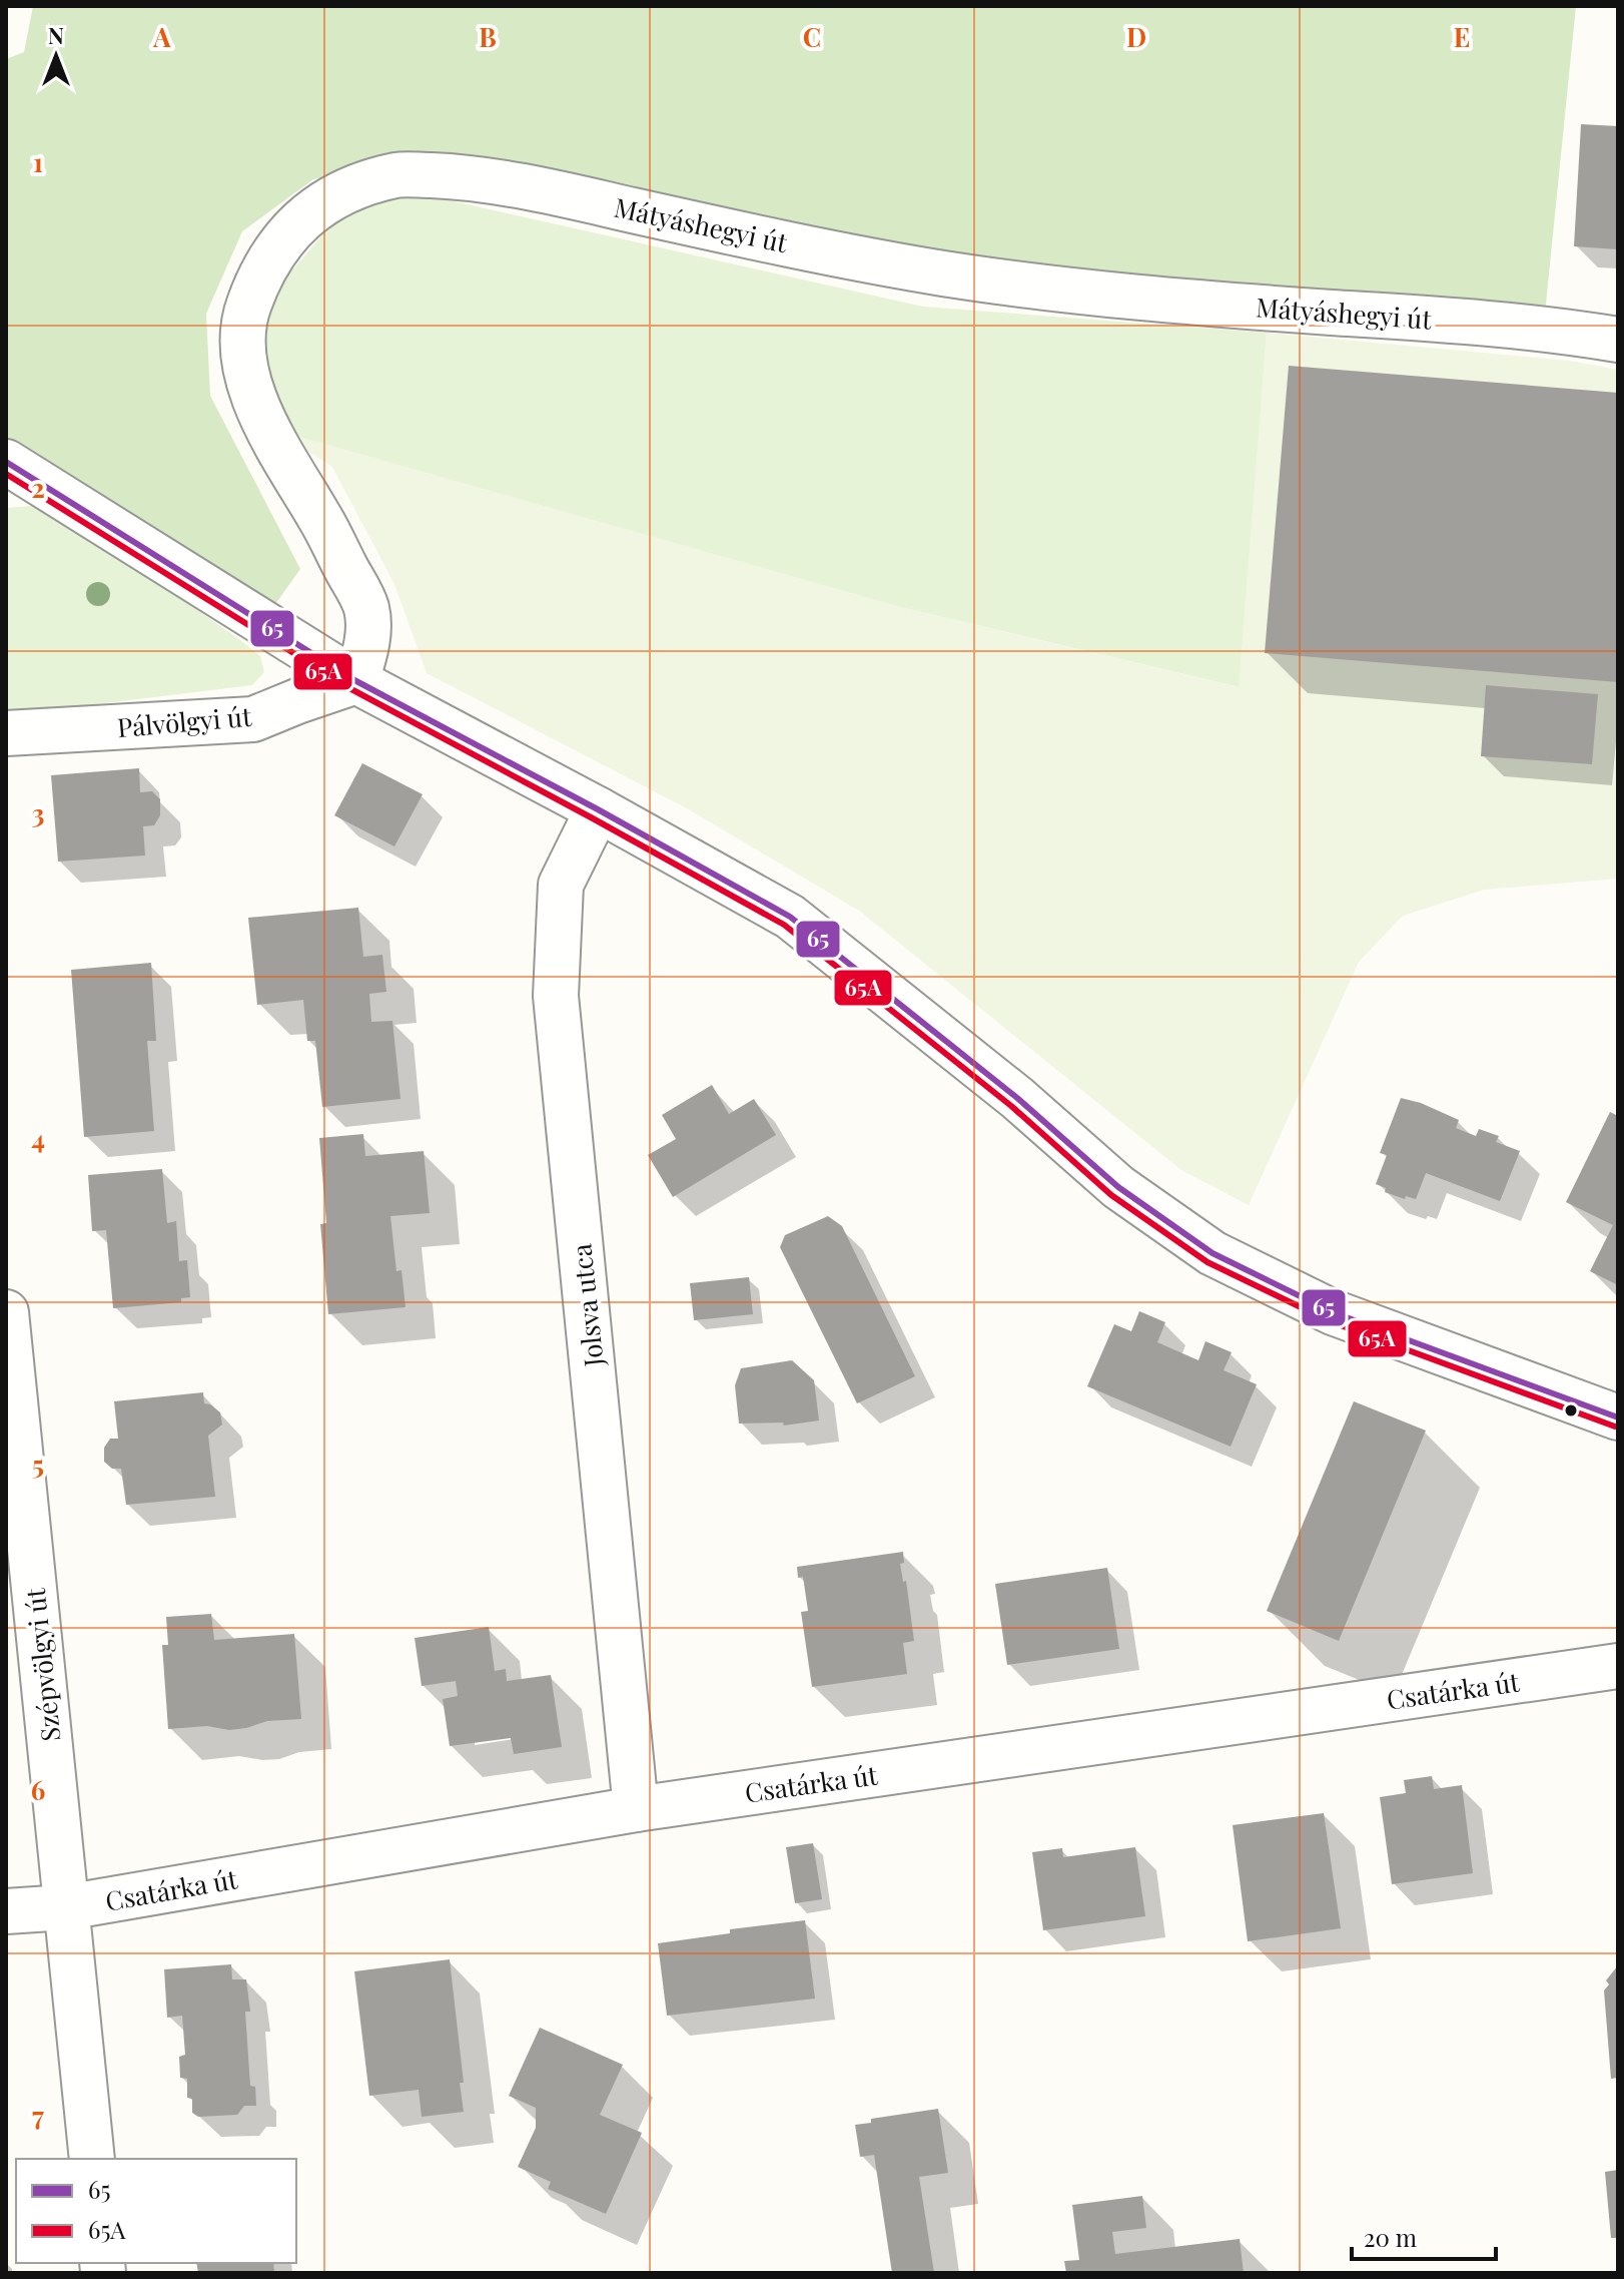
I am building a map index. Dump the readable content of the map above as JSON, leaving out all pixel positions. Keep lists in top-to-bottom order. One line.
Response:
{"streets":{"street":["Mátyáshegyi út","Pálvölgyi út","Jolsva utca","Szépvölgyi út","Csatárka út"]},"crossings":[["Mátyáshegyi út","Pálvölgyi út"],["Jolsva utca","Csatárka út"],["Szépvölgyi út","Csatárka út"]],"lines":["transit line 65","transit line 65A"],"legend":["65","65A"],"scale_bar":"20 m","north":"top","grid":{"columns":["A","B","C","D","E"],"rows":["1","2","3","4","5","6","7"]}}
